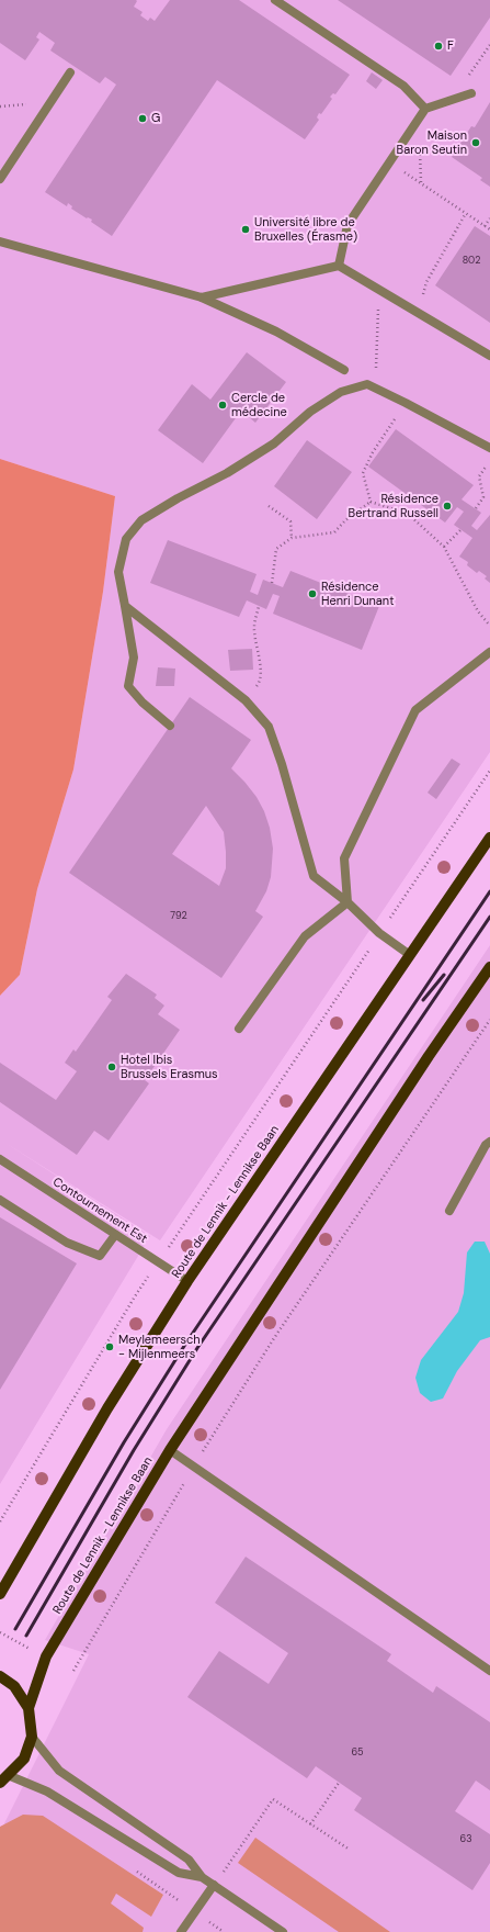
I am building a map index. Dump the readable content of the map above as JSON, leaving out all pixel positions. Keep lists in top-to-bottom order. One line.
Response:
{"streets":{"main road":["Route de Lennik - Lennikse Baan"],"street":["Contournement Est"]},"crossings":[["Route de Lennik - Lennikse Baan","Contournement Est"]],"places":["F","G","Maison Baron Seutin","Université libre de Bruxelles (Érasme)","Cercle de médecine","Résidence Bertrand Russell","Résidence Henri Dunant","Hotel Ibis Brussels Erasmus","Meylemeersch - Mijlenmeers"],"house_numbers":["802","792","65","63"]}
